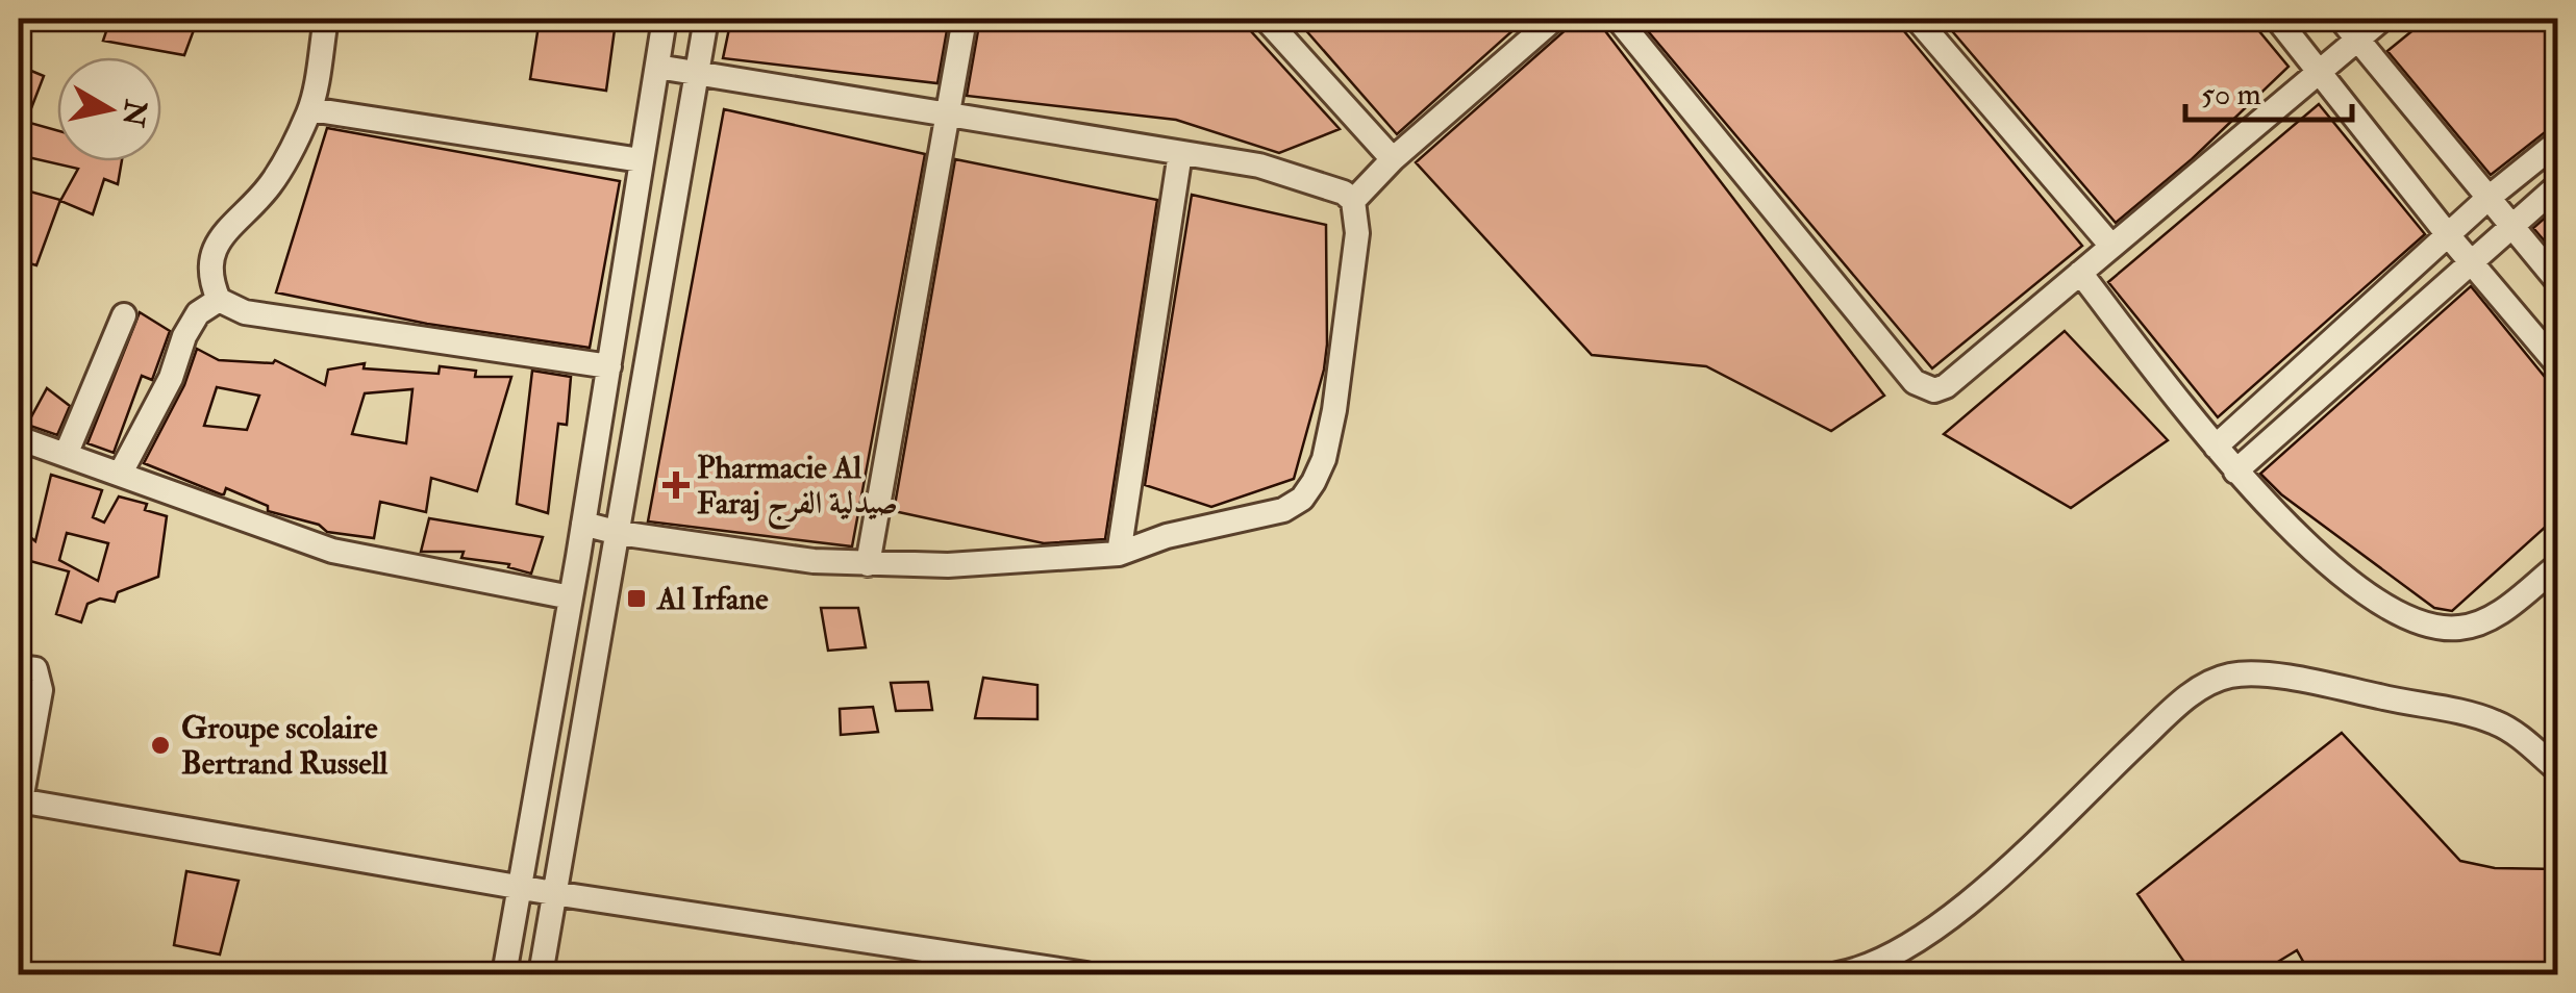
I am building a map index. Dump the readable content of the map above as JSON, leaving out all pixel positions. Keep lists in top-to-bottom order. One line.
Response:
{"places":{"health":["Pharmacie Al Faraj صيدلية الفرج"],"transit":["Al Irfane"],"other":["Groupe scolaire Bertrand Russell"]},"scale_bar":"50 m","north":"right"}
